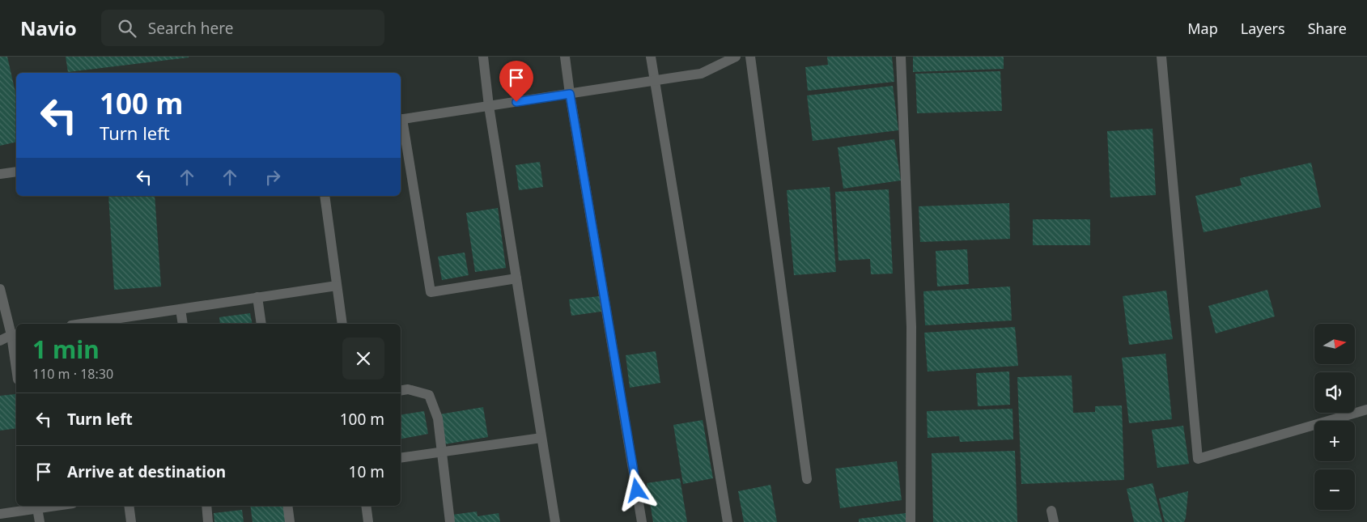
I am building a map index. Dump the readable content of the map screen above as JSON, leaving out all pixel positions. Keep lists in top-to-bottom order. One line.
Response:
{"north":"right","page":{"header":"Navio","search":"Search here","nav":["Map","Layers","Share"],"turn":["100 m","Turn left"],"map_buttons":["+","−"],"heading":["1 min","110 m · 18:30"],"list":[{"name":"Turn left","value":"100 m"},{"name":"Arrive at destination","value":"10 m"}]}}
